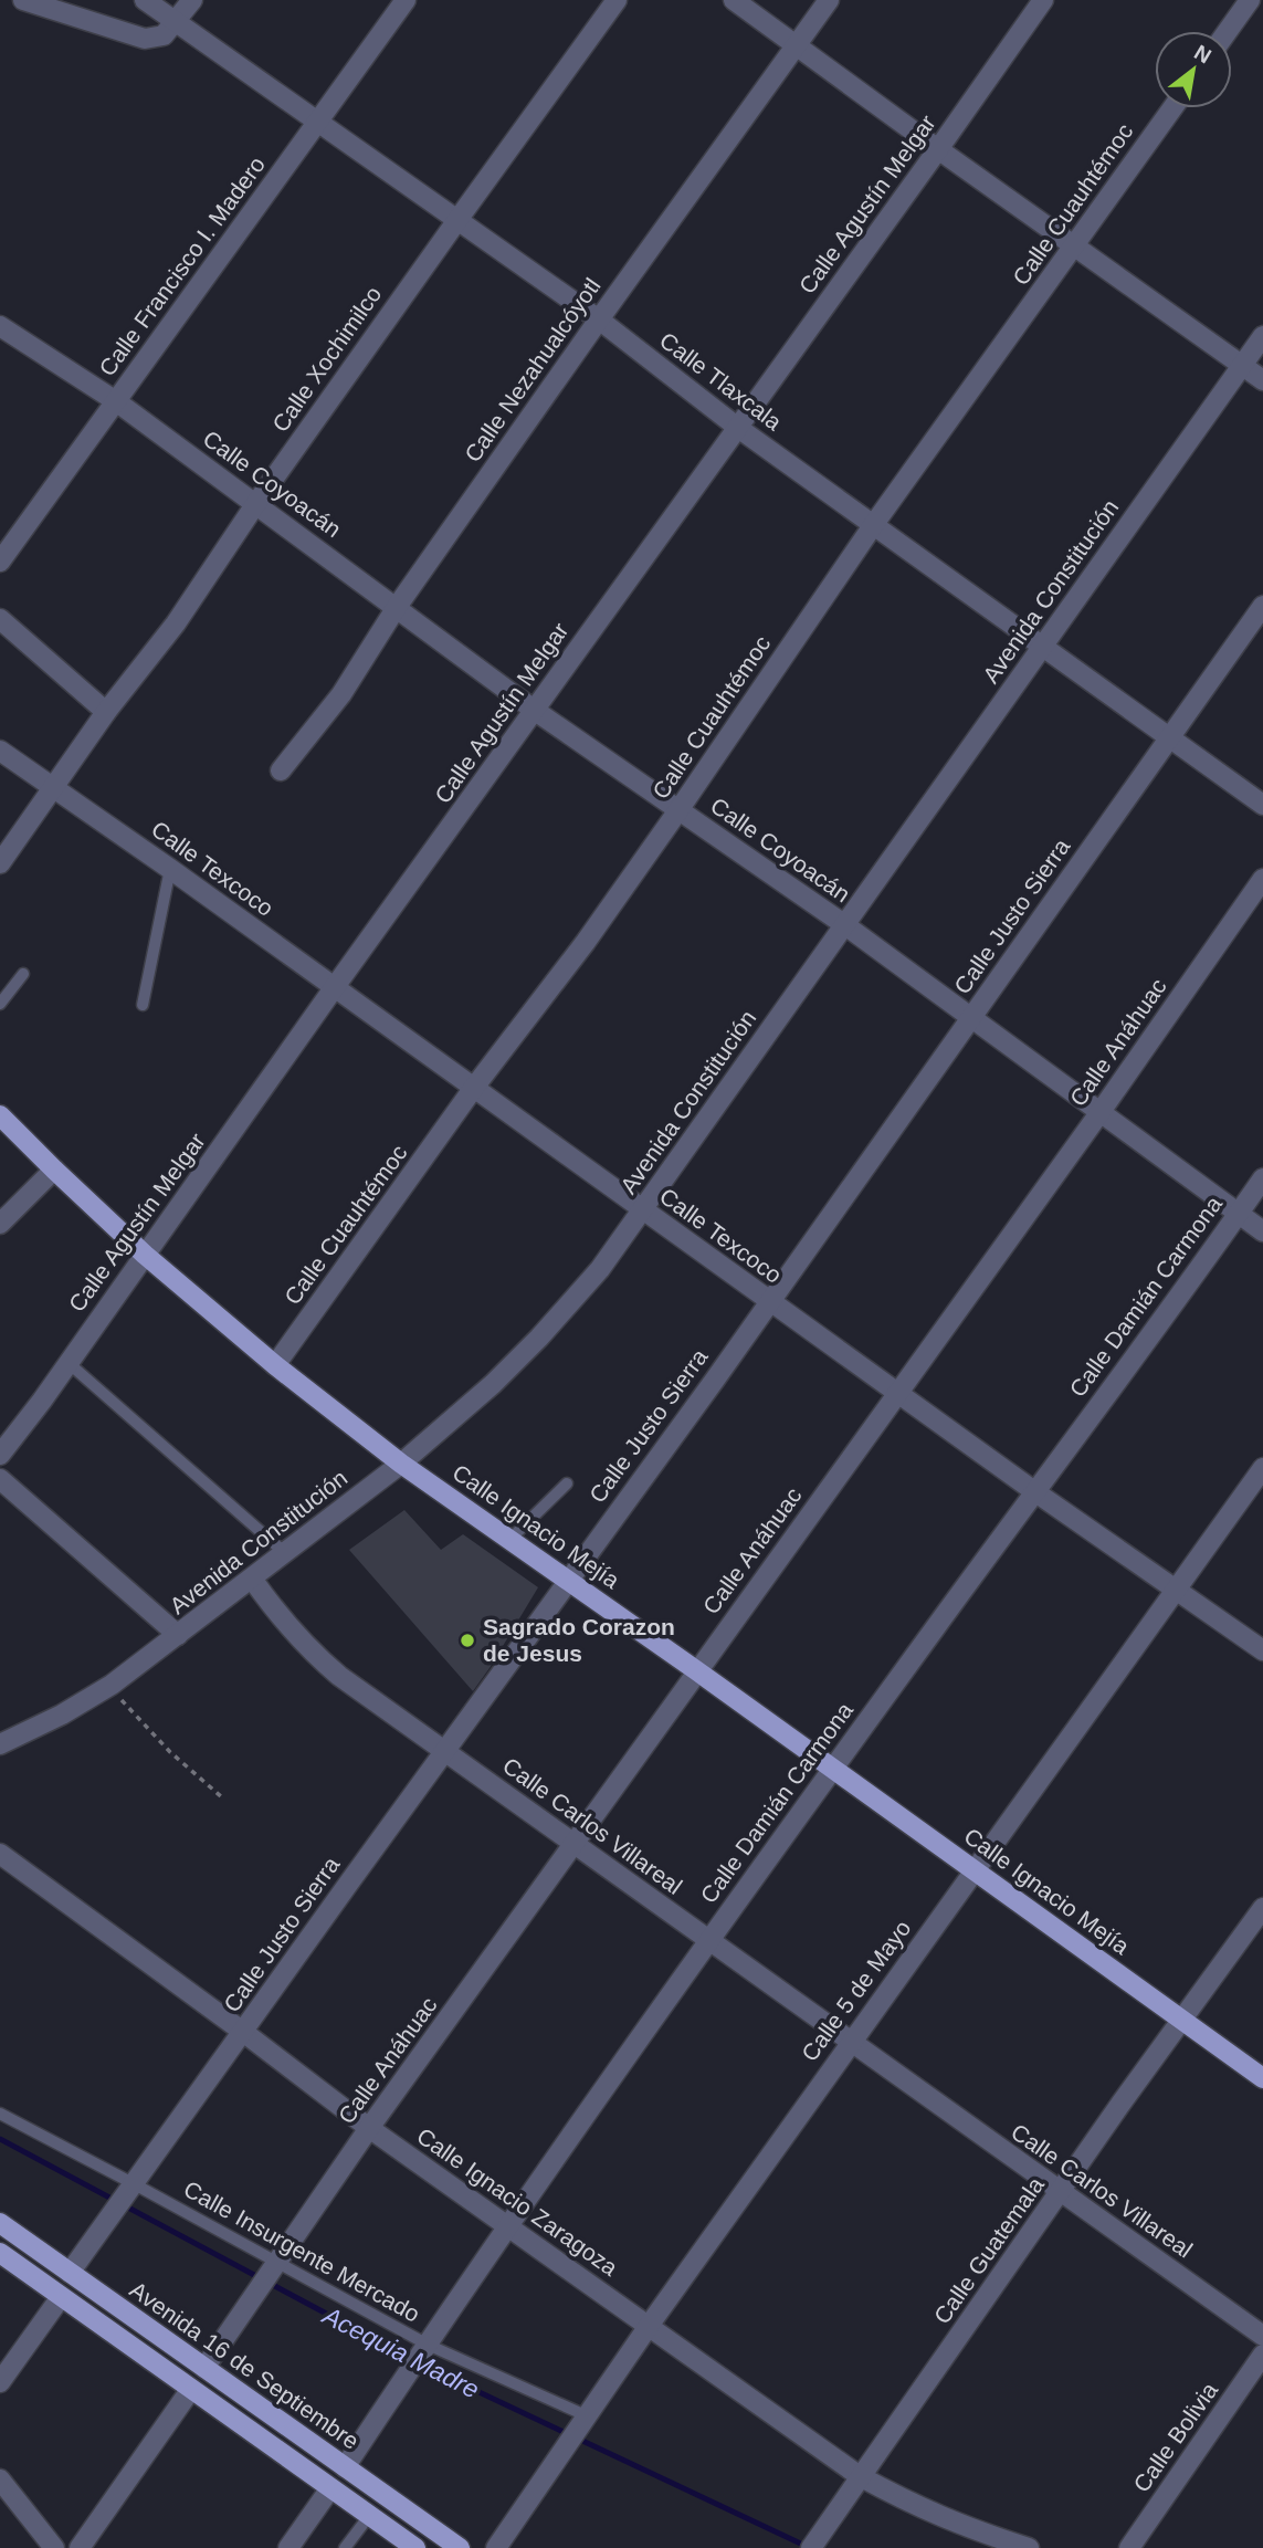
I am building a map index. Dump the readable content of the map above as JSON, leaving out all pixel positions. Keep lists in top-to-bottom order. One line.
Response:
{"streets":{"main road":["Calle Ignacio Mejía","Avenida 16 de Septiembre"],"street":["Calle Agustín Melgar","Calle Cuauhtémoc","Calle Francisco I. Madero","Calle Xochimilco","Calle Nezahualcóyotl","Calle Tlaxcala","Calle Coyoacán","Avenida Constitución","Calle Texcoco","Calle Justo Sierra","Calle Anáhuac","Calle Damián Carmona","Calle Carlos Villareal","Calle 5 de Mayo","Calle Ignacio Zaragoza","Calle Guatemala","Calle Bolivia"],"lane":["Calle Insurgente Mercado"]},"crossings":[["Calle Agustín Melgar","Calle Tlaxcala"],["Calle Agustín Melgar","Calle Coyoacán"],["Calle Agustín Melgar","Calle Texcoco"],["Calle Agustín Melgar","Calle Ignacio Mejía"],["Calle Cuauhtémoc","Calle Tlaxcala"],["Calle Cuauhtémoc","Calle Coyoacán"],["Calle Cuauhtémoc","Calle Texcoco"],["Calle Cuauhtémoc","Calle Ignacio Mejía"],["Calle Francisco I. Madero","Calle Tlaxcala"],["Calle Francisco I. Madero","Calle Coyoacán"],["Calle Xochimilco","Calle Tlaxcala"],["Calle Xochimilco","Calle Coyoacán"],["Calle Xochimilco","Calle Texcoco"],["Calle Nezahualcóyotl","Calle Tlaxcala"],["Calle Nezahualcóyotl","Calle Coyoacán"],["Calle Tlaxcala","Avenida Constitución"],["Calle Tlaxcala","Calle Justo Sierra"],["Calle Coyoacán","Avenida Constitución"],["Calle Coyoacán","Calle Justo Sierra"],["Calle Coyoacán","Calle Anáhuac"],["Calle Coyoacán","Calle Damián Carmona"],["Avenida Constitución","Calle Texcoco"],["Avenida Constitución","Calle Ignacio Mejía"],["Avenida Constitución","Calle Carlos Villareal"],["Calle Texcoco","Calle Justo Sierra"],["Calle Texcoco","Calle Anáhuac"],["Calle Texcoco","Calle Damián Carmona"],["Calle Texcoco","Calle 5 de Mayo"],["Calle Justo Sierra","Calle Ignacio Mejía"],["Calle Justo Sierra","Calle Carlos Villareal"],["Calle Justo Sierra","Calle Ignacio Zaragoza"],["Calle Justo Sierra","Calle Insurgente Mercado"],["Calle Justo Sierra","Avenida 16 de Septiembre"],["Calle Anáhuac","Calle Ignacio Mejía"],["Calle Anáhuac","Calle Carlos Villareal"],["Calle Anáhuac","Calle Ignacio Zaragoza"],["Calle Anáhuac","Calle Insurgente Mercado"],["Calle Anáhuac","Avenida 16 de Septiembre"],["Calle Damián Carmona","Calle Ignacio Mejía"],["Calle Damián Carmona","Calle Carlos Villareal"],["Calle Damián Carmona","Calle Ignacio Zaragoza"],["Calle Damián Carmona","Calle Insurgente Mercado"],["Calle Damián Carmona","Avenida 16 de Septiembre"],["Calle Ignacio Mejía","Calle 5 de Mayo"],["Calle Ignacio Mejía","Calle Guatemala"],["Calle Carlos Villareal","Calle 5 de Mayo"],["Calle Carlos Villareal","Calle Guatemala"],["Calle 5 de Mayo","Calle Ignacio Zaragoza"],["Calle 5 de Mayo","Calle Insurgente Mercado"],["Calle Ignacio Zaragoza","Calle Guatemala"]],"water":["Acequia Madre"],"places":["Sagrado Corazon de Jesus"],"north":"top right"}
